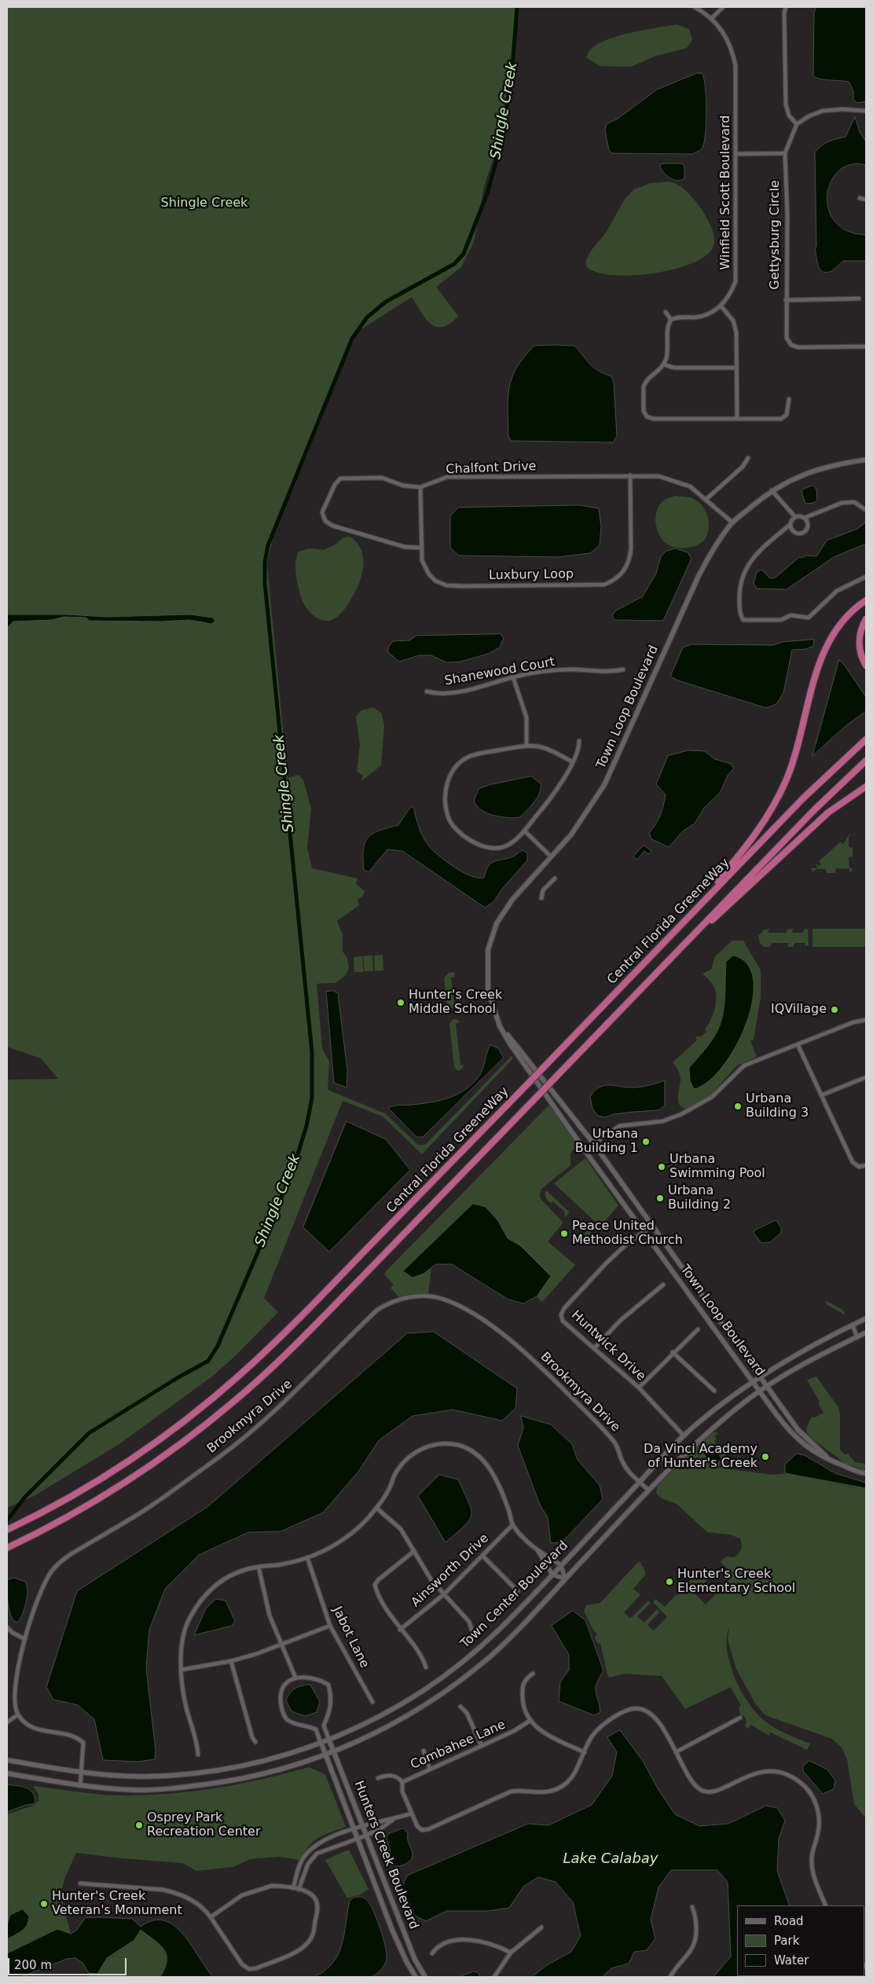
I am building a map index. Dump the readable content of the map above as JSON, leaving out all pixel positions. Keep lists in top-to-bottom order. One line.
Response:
{"streets":{"highway":["Central Florida GreeneWay"],"street":["Winfield Scott Boulevard","Gettysburg Circle","Chalfont Drive","Luxbury Loop","Shanewood Court","Town Loop Boulevard","Huntwick Drive","Brookmyra Drive","Ainsworth Drive","Town Center Boulevard","Jabot Lane","Combahee Lane","Hunters Creek Boulevard"]},"crossings":[["Chalfont Drive","Luxbury Loop"],["Chalfont Drive","Town Loop Boulevard"],["Town Loop Boulevard","Huntwick Drive"],["Town Loop Boulevard","Town Center Boulevard"],["Huntwick Drive","Town Center Boulevard"],["Brookmyra Drive","Town Center Boulevard"],["Town Center Boulevard","Hunters Creek Boulevard"]],"water":["Shingle Creek","Lake Calabay"],"parks":["Shingle Creek"],"places":["Hunter's Creek Middle School","IQVillage","Urbana Building 3","Urbana Building 1","Urbana Swimming Pool","Urbana Building 2","Peace United Methodist Church","Da Vinci Academy of Hunter's Creek","Hunter's Creek Elementary School","Osprey Park Recreation Center","Hunter's Creek Veteran's Monument"],"legend":["Road","Park","Water"],"scale_bar":"200 m"}
